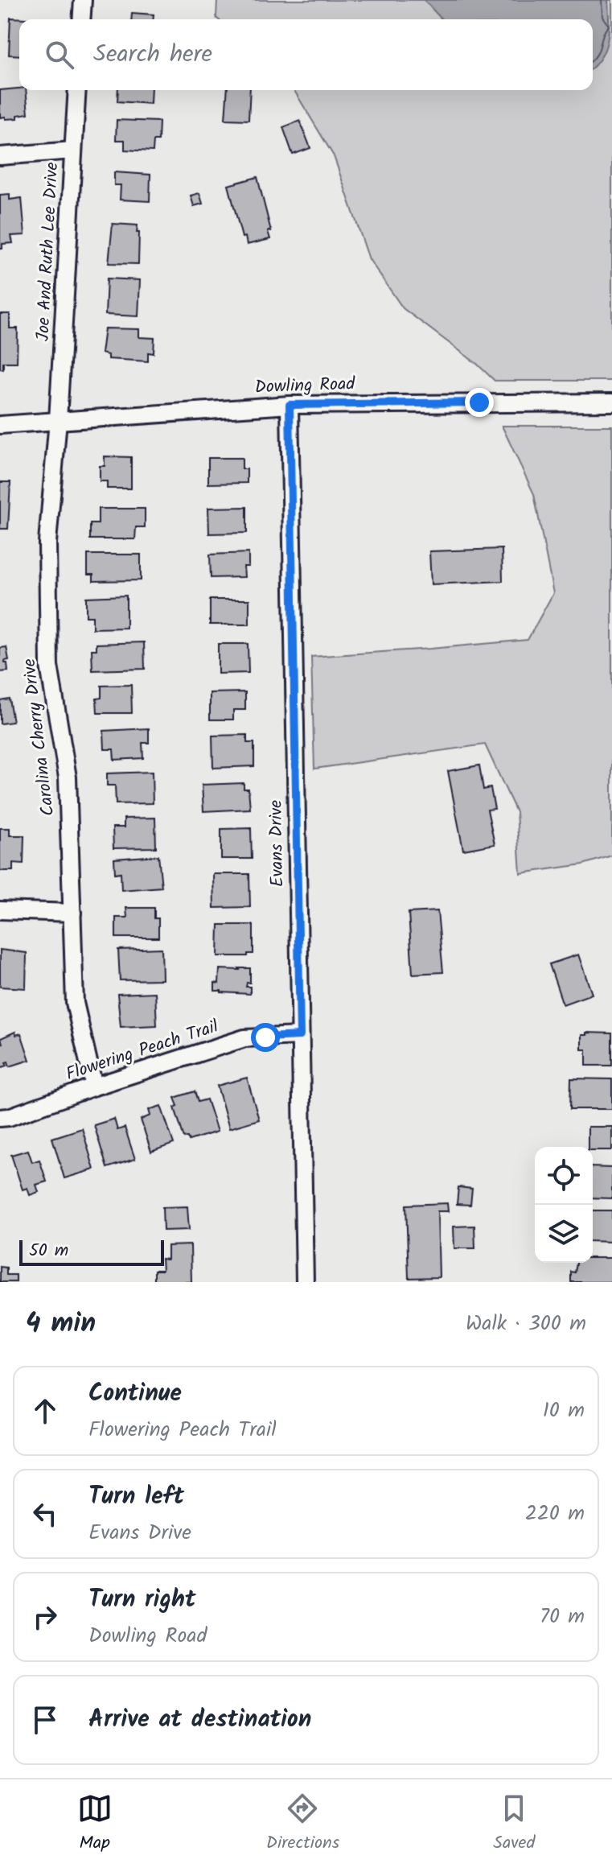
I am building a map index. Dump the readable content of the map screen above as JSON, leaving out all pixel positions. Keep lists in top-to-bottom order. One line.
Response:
{"streets":{"street":["Joe And Ruth Lee Drive","Dowling Road","Carolina Cherry Drive","Evans Drive","Flowering Peach Trail"]},"crossings":[["Joe And Ruth Lee Drive","Dowling Road"],["Joe And Ruth Lee Drive","Carolina Cherry Drive"],["Dowling Road","Carolina Cherry Drive"],["Dowling Road","Evans Drive"],["Carolina Cherry Drive","Flowering Peach Trail"],["Evans Drive","Flowering Peach Trail"]],"scale_bar":"50 m","page":{"search":"Search here","scale":"50 m","heading":["4 min","Walk · 300 m"],"list":[["Continue","Flowering Peach Trail","10 m"],["Turn left","Evans Drive","220 m"],["Turn right","Dowling Road","70 m"],"Arrive at destination"],"nav":["Map","Directions","Saved"]}}
